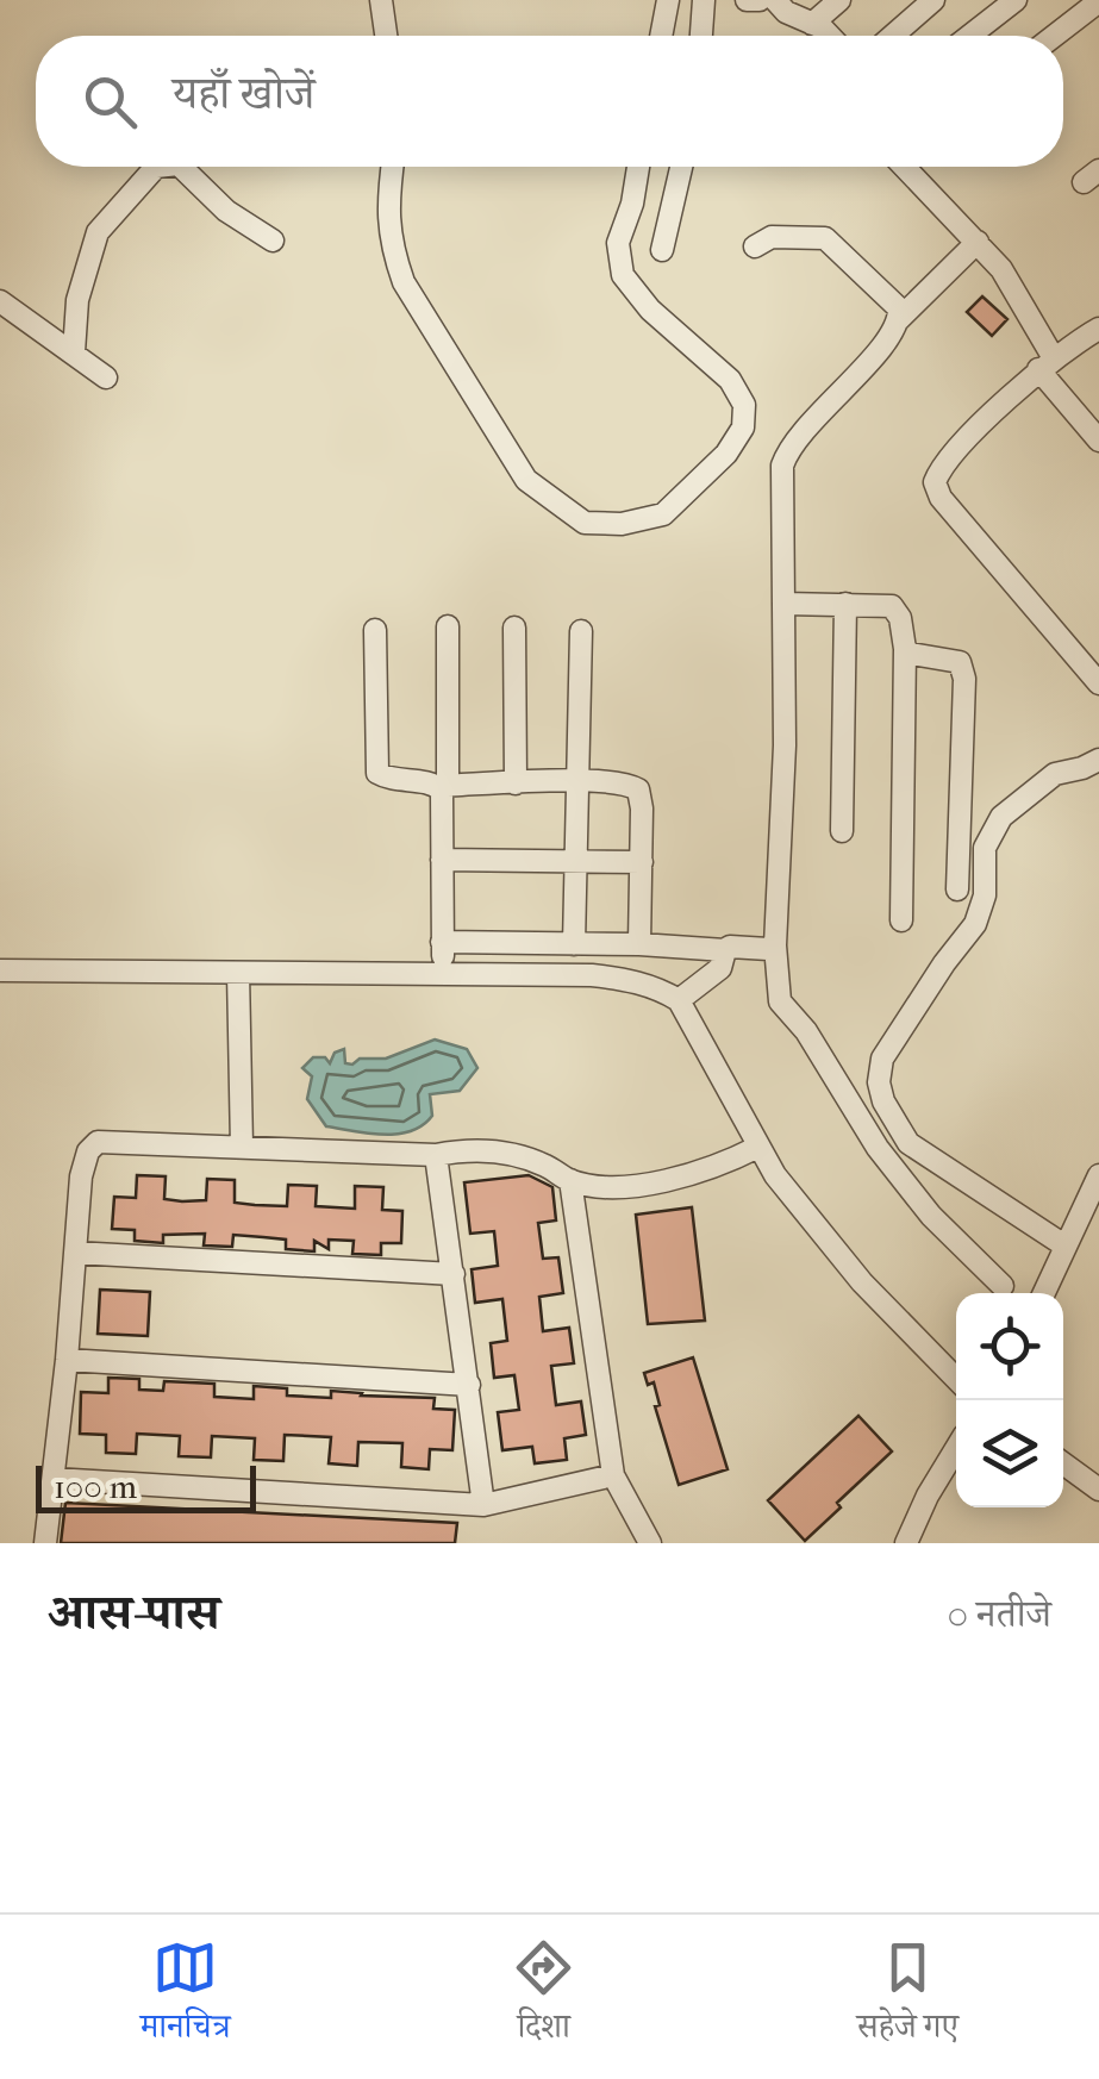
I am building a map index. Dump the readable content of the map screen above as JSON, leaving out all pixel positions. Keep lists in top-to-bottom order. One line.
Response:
{"scale_bar":"100 m","page":{"search":"यहाँ खोजें","scale":"100 m","heading":["आस-पास","0 नतीजे"],"nav":["मानचित्र","दिशा","सहेजे गए"]}}
